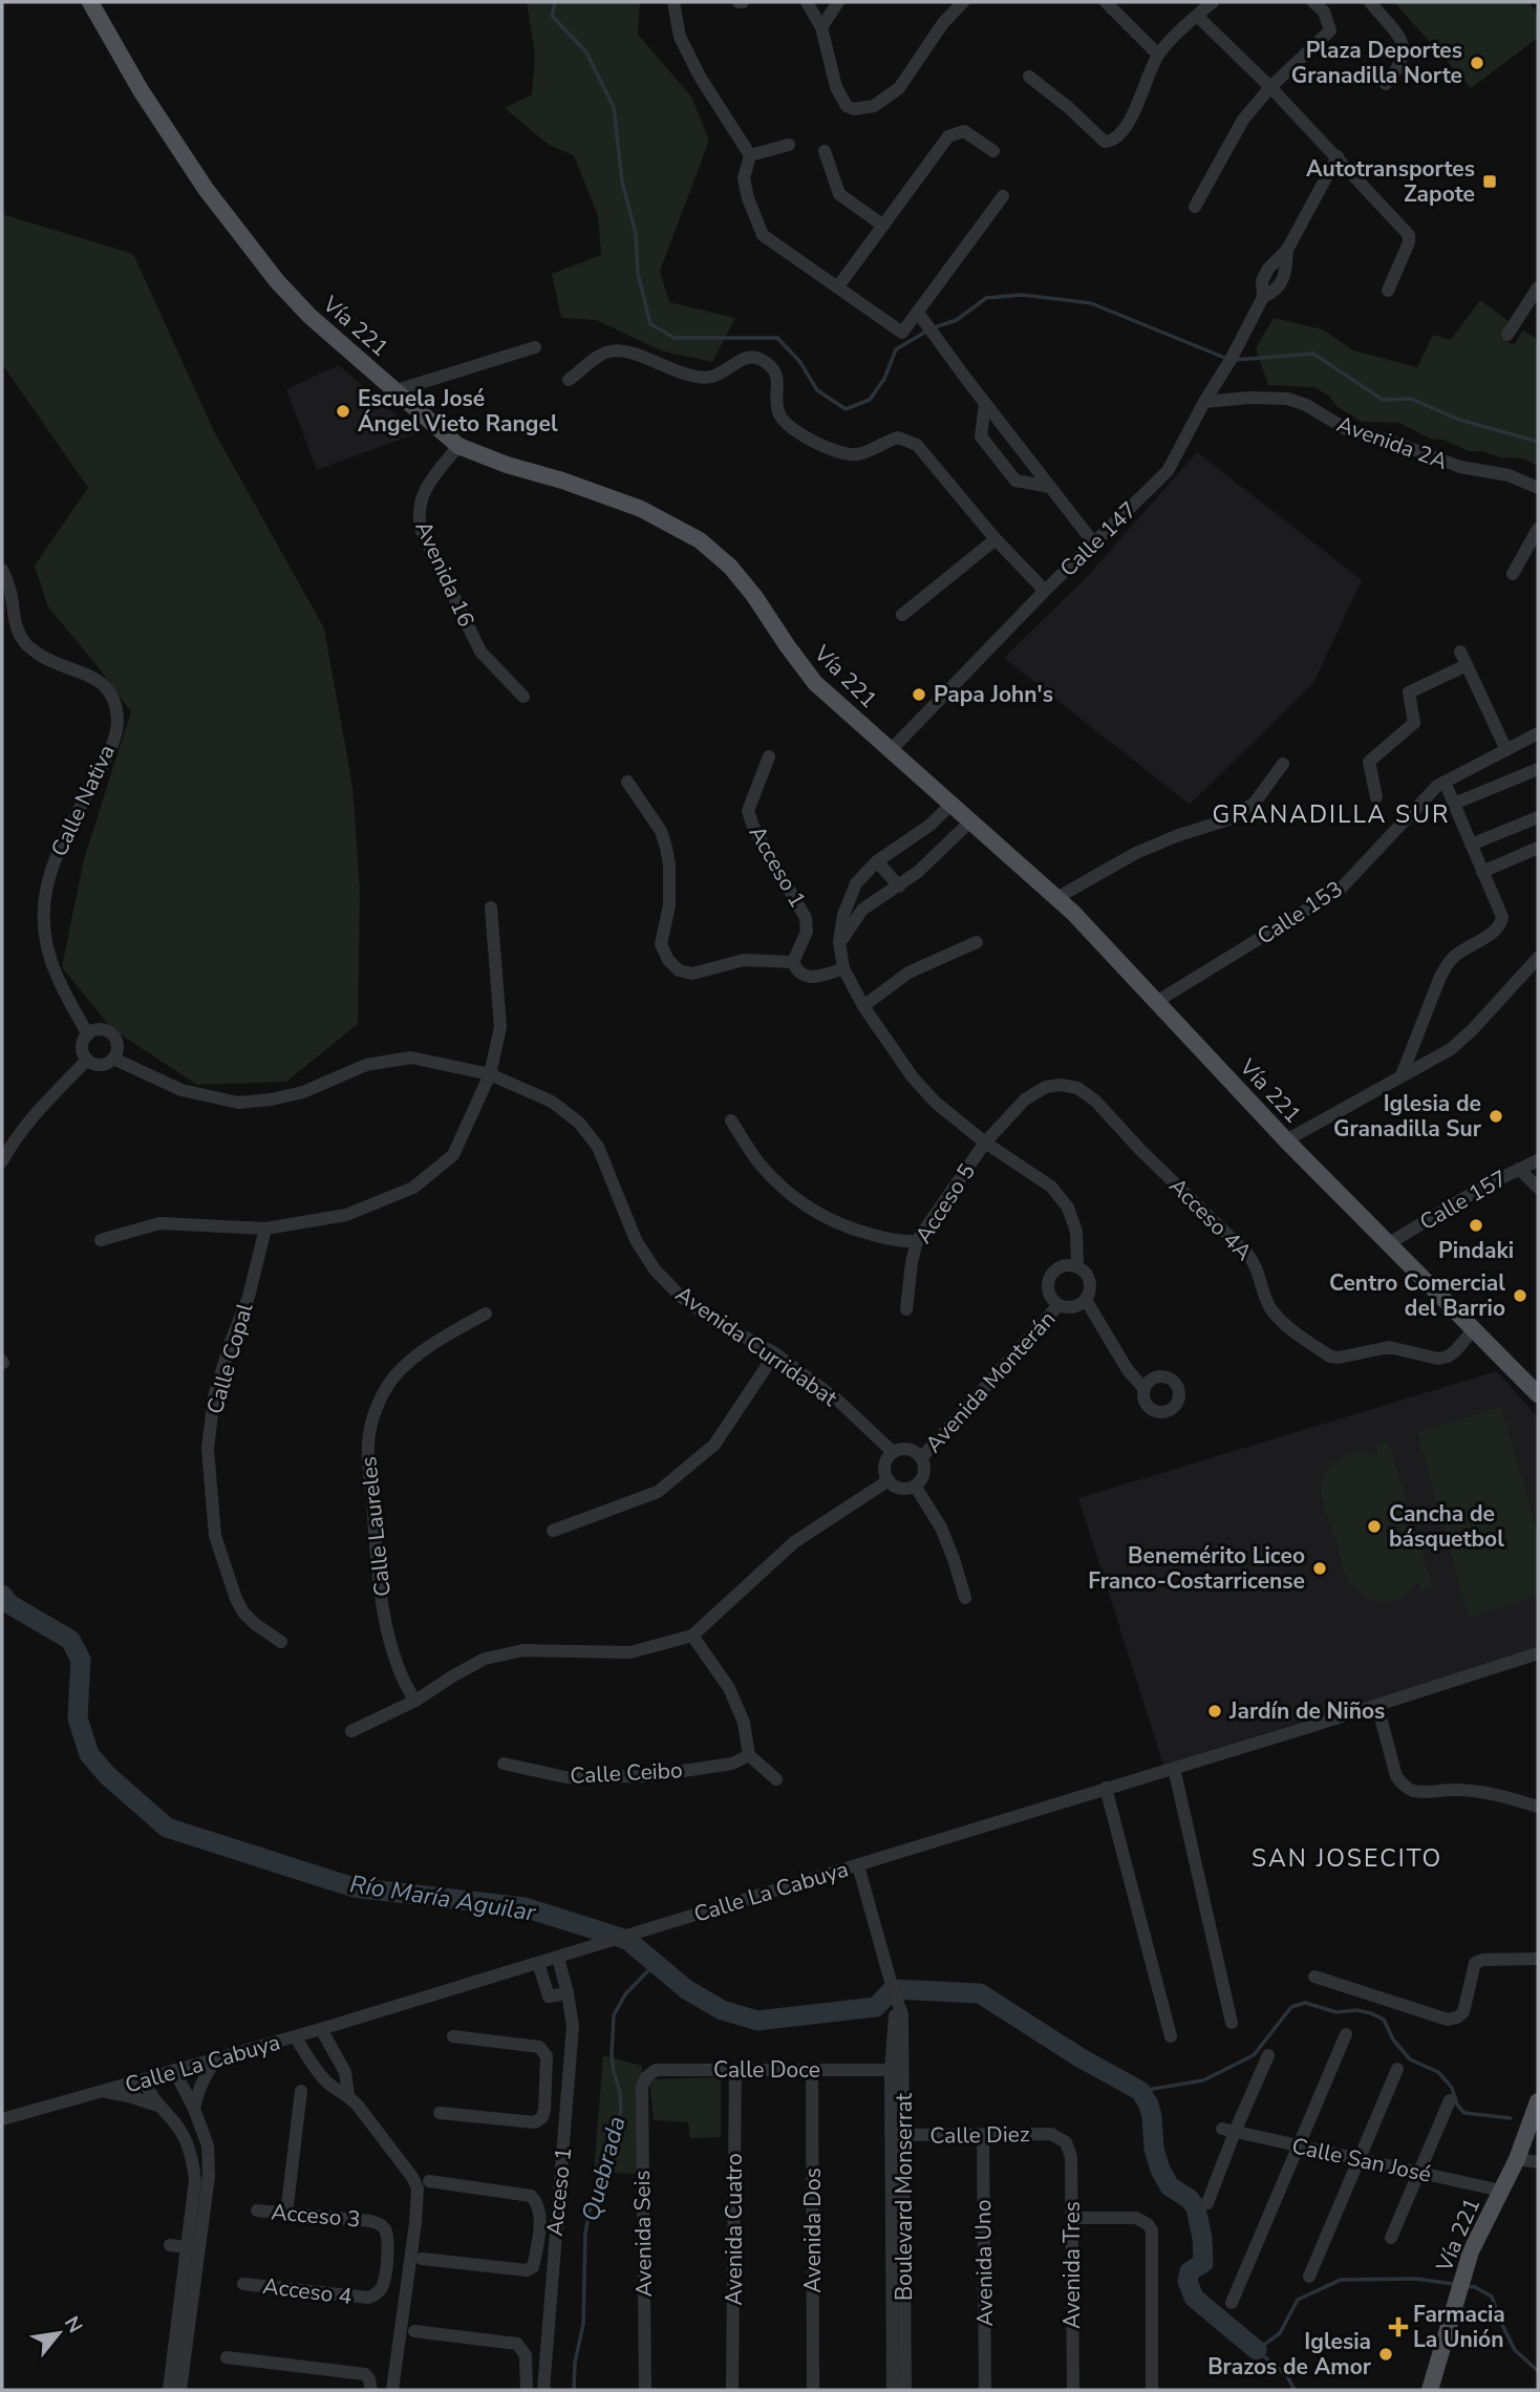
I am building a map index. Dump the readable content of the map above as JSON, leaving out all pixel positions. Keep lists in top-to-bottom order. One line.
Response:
{"streets":{"main road":["Vía 221"],"street":["Avenida 2A","Calle 147","Avenida 16","Calle Nativa","Acceso 1","Calle 153","Calle 157","Acceso 5","Acceso 4A","Avenida Curridabat","Calle Copal","Avenida Monterán","Calle Laureles","Calle Ceibo","Calle La Cabuya","Calle Doce","Calle Diez","Calle San José","Boulevard Monserrat","Acceso 3","Avenida Cuatro","Avenida Dos","Avenida Seis","Avenida Uno","Avenida Tres","Acceso 4"]},"crossings":[["Vía 221","Calle 147"],["Vía 221","Avenida 16"],["Vía 221","Calle 153"],["Vía 221","Calle 157"],["Vía 221","Acceso 4A"],["Vía 221","Calle San José"],["Avenida 2A","Calle 147"],["Calle Nativa","Avenida Curridabat"],["Acceso 1","Calle La Cabuya"],["Acceso 5","Acceso 4A"],["Avenida Curridabat","Avenida Monterán"],["Calle La Cabuya","Boulevard Monserrat"],["Calle Doce","Boulevard Monserrat"],["Calle Doce","Avenida Cuatro"],["Calle Doce","Avenida Dos"],["Calle Doce","Avenida Seis"],["Calle Diez","Boulevard Monserrat"],["Calle Diez","Avenida Uno"],["Calle Diez","Avenida Tres"],["Acceso 3","Acceso 4"]],"districts":["GRANADILLA SUR","SAN JOSECITO"],"water":["Río María Aguilar","Quebrada"],"places":{"other":["Plaza Deportes Granadilla Norte","Escuela José Ángel Vieto Rangel","Papa John's","Iglesia de Granadilla Sur","Pindaki","Centro Comercial del Barrio","Cancha de básquetbol","Benemérito Liceo Franco-Costarricense","Jardín de Niños","Iglesia Brazos de Amor"],"transit":["Autotransportes Zapote"],"health":["Farmacia La Unión"]},"north":"top right"}
